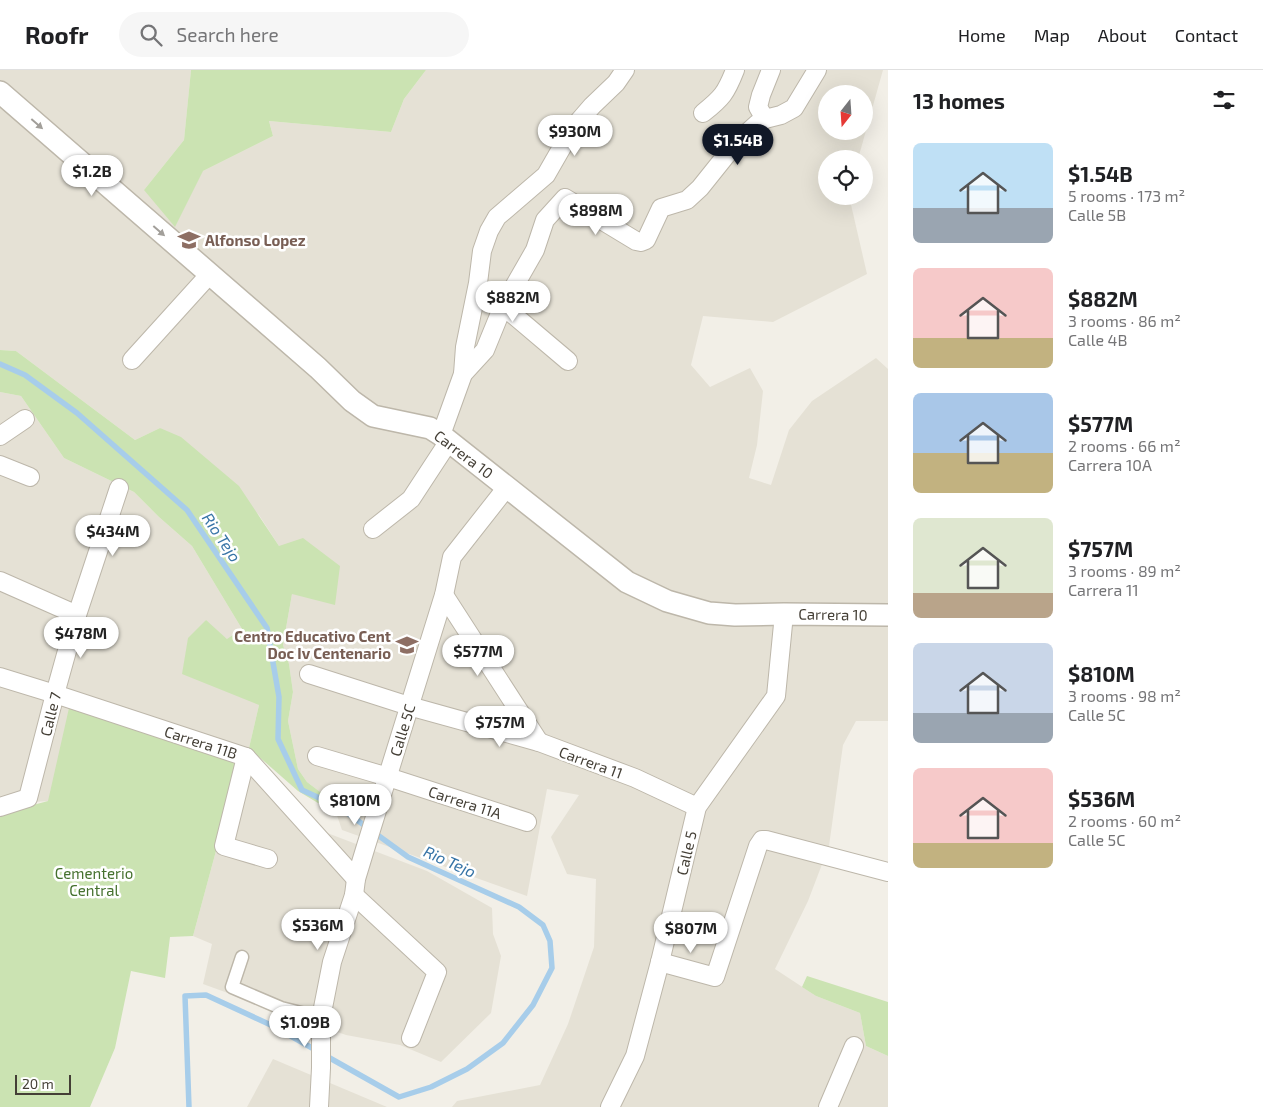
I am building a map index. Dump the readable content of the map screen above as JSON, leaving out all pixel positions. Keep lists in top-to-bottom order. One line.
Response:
{"streets":{"street":["Carrera 10","Calle 7","Calle 5C","Carrera 11B","Carrera 11","Carrera 11A","Calle 5"]},"crossings":[["Carrera 10","Calle 5C"],["Carrera 10","Calle 5"],["Calle 7","Carrera 11B"],["Calle 5C","Carrera 11B"],["Calle 5C","Carrera 11"],["Calle 5C","Carrera 11A"],["Carrera 11","Calle 5"]],"water":["Rio Tejo"],"parks":["Cementerio Central"],"places":{"school or university":["Alfonso Lopez","Centro Educativo Cent Doc Iv Centenario"]},"scale_bar":"20 m","north":"bottom","page":{"header":"Roofr","search":"Search here","nav":["Home","Map","About","Contact"],"heading":"13 homes","price":["$930M","$1.54B","$1.2B","$898M","$882M","$434M","$478M","$577M","$757M","$810M","$536M","$807M","$1.09B"],"list":[{"name":"$1.54B","note":"5 rooms · 173 m² · Calle 5B"},{"name":"$882M","note":"3 rooms · 86 m² · Calle 4B"},{"name":"$577M","note":"2 rooms · 66 m² · Carrera 10A"},{"name":"$757M","note":"3 rooms · 89 m² · Carrera 11"},{"name":"$810M","note":"3 rooms · 98 m² · Calle 5C"},{"name":"$536M","note":"2 rooms · 60 m² · Calle 5C"}],"scale":"20 m"}}
